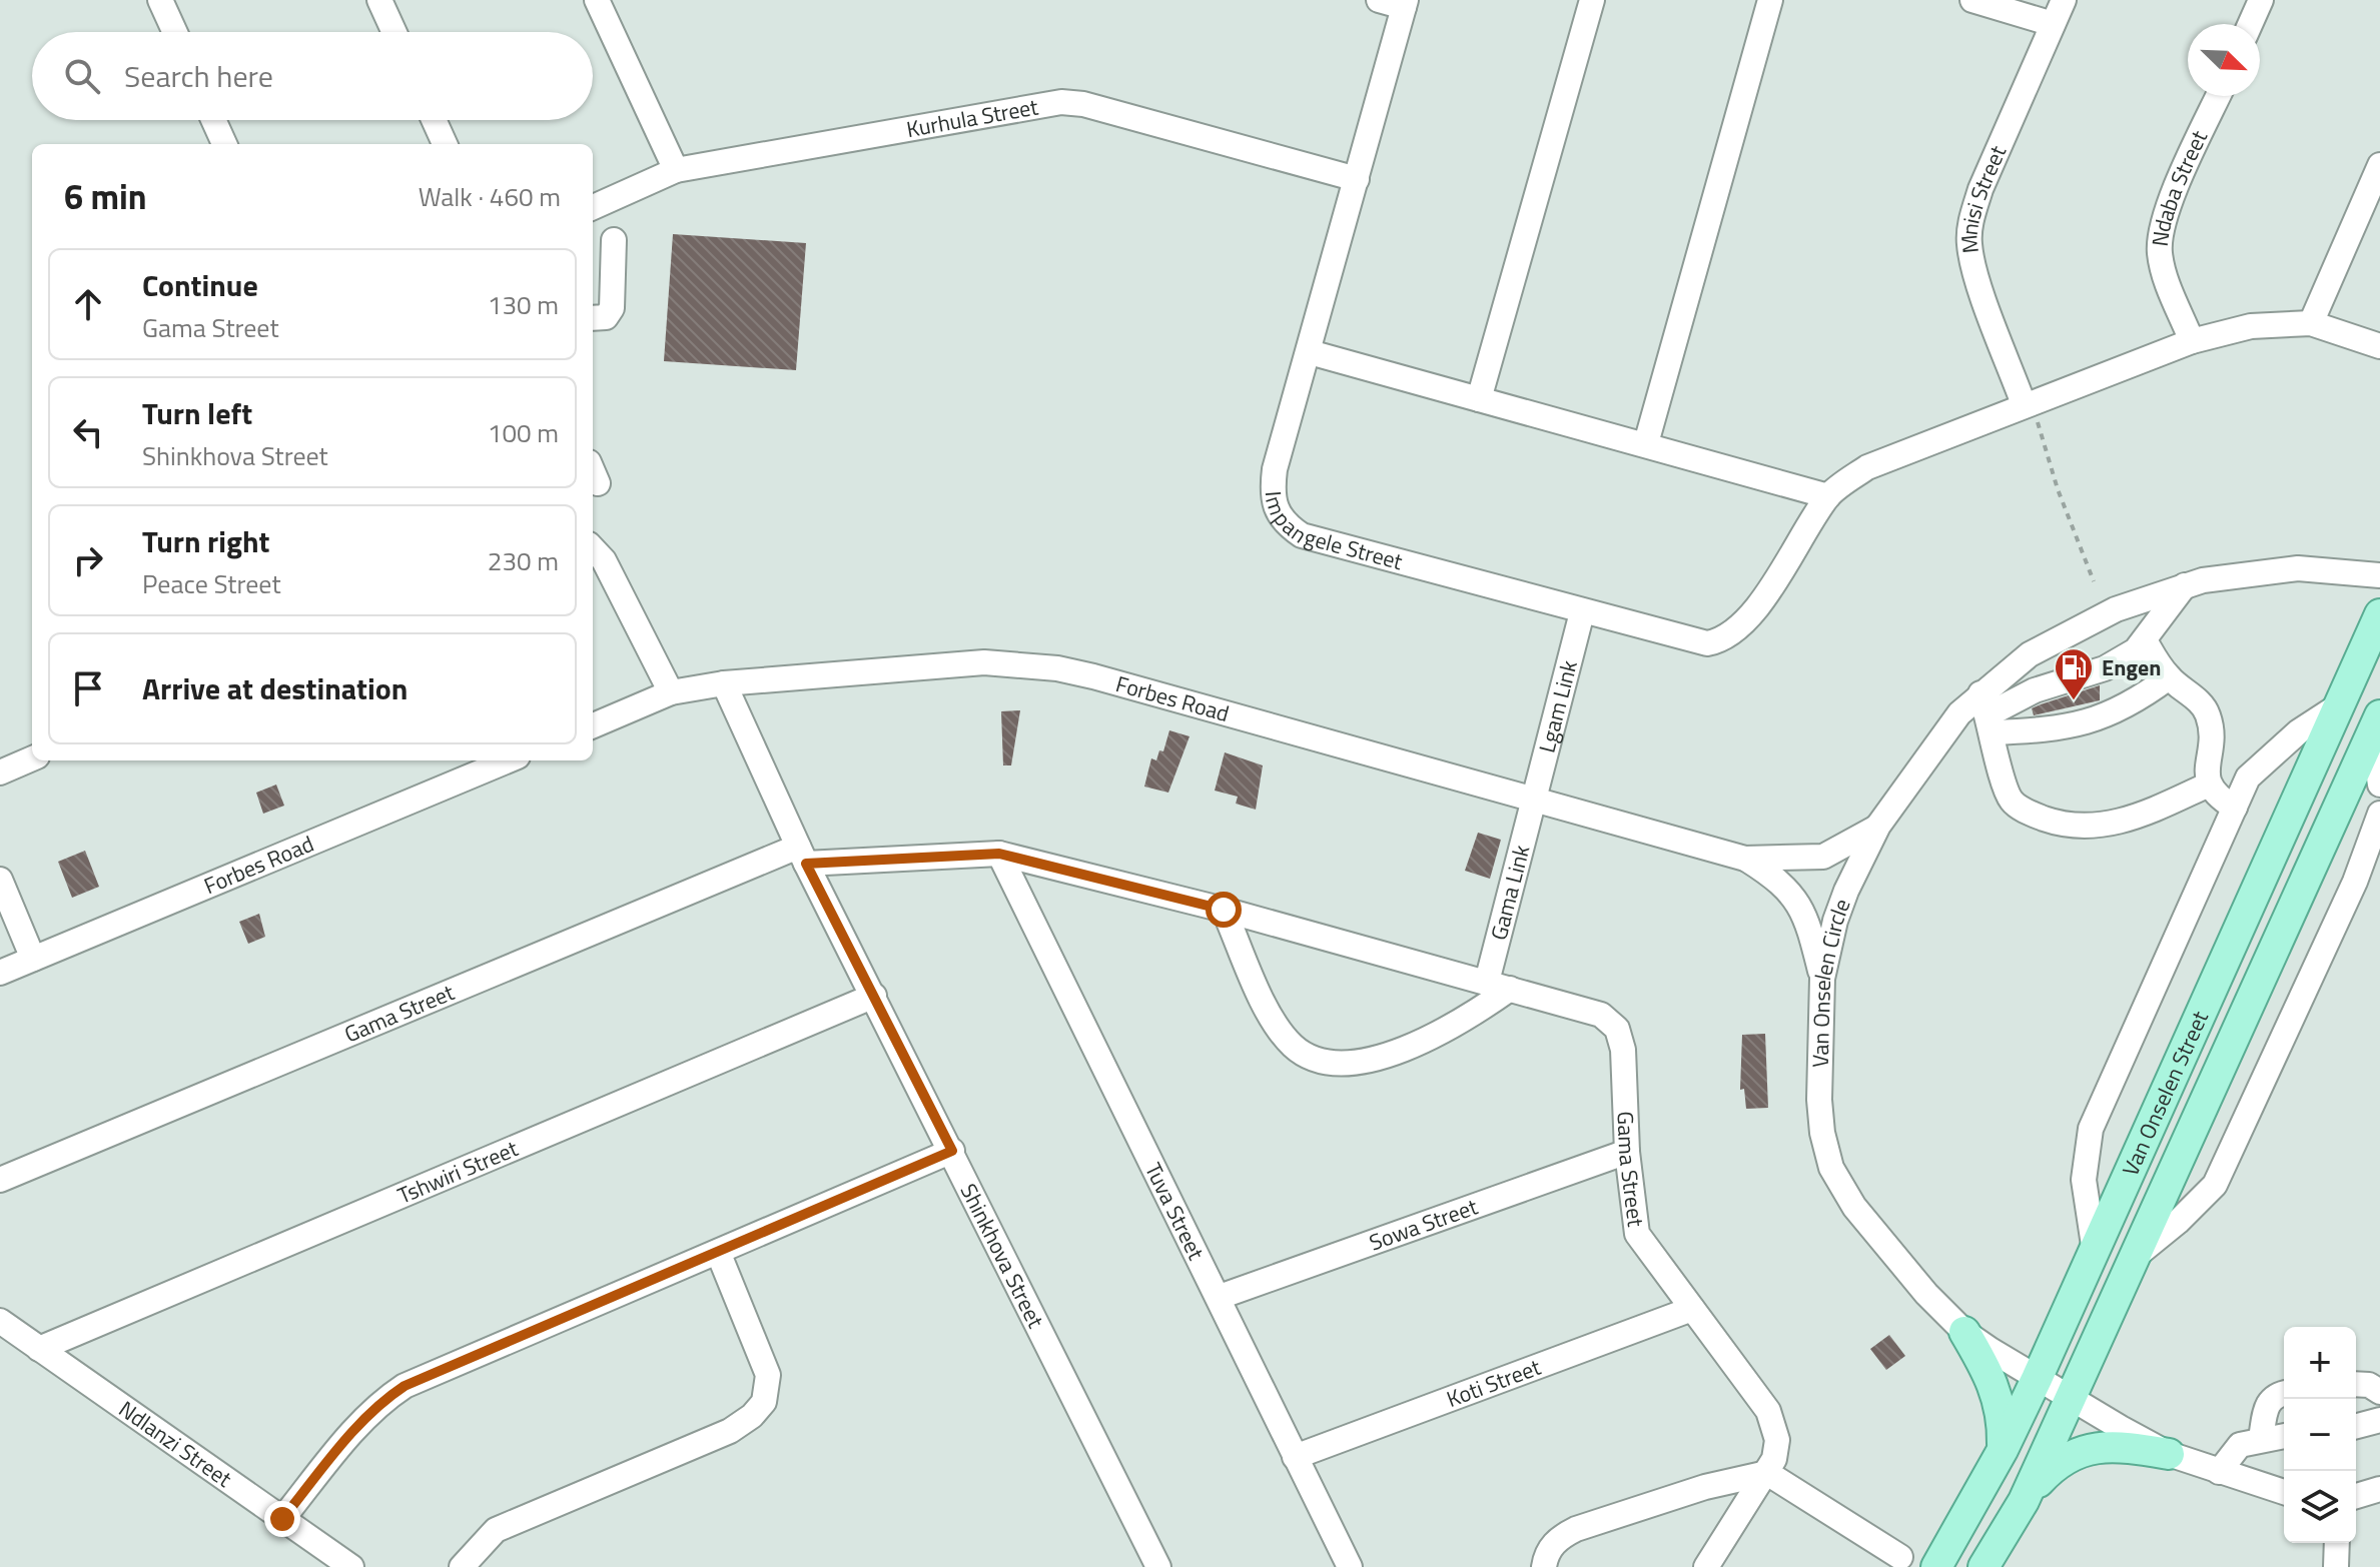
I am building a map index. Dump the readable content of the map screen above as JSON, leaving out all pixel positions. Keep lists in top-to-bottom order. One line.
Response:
{"streets":{"main road":["Van Onselen Street"],"street":["Kurhula Street","Ndaba Street","Mnisi Street","Impangele Street","Forbes Road","Lgam Link","Gama Link","Van Onselen Circle","Gama Street","Tshwiri Street","Tuva Street","Sowa Street","Shinkhova Street","Koti Street","Ndlanzi Street"]},"crossings":[["Kurhula Street","Impangele Street"],["Impangele Street","Lgam Link"],["Forbes Road","Lgam Link"],["Forbes Road","Gama Link"],["Forbes Road","Van Onselen Circle"],["Forbes Road","Shinkhova Street"],["Lgam Link","Gama Link"],["Gama Link","Gama Street"],["Van Onselen Circle","Van Onselen Street"],["Gama Street","Tuva Street"],["Gama Street","Sowa Street"],["Gama Street","Shinkhova Street"],["Gama Street","Koti Street"],["Tshwiri Street","Shinkhova Street"],["Tshwiri Street","Ndlanzi Street"],["Tuva Street","Sowa Street"],["Tuva Street","Koti Street"]],"places":{"fuel station":["Engen"]},"north":"bottom right","page":{"search":"Search here","heading":["6 min","Walk · 460 m"],"list":[["Continue","Gama Street","130 m"],["Turn left","Shinkhova Street","100 m"],["Turn right","Peace Street","230 m"],"Arrive at destination"],"map_buttons":["+","−"]}}
